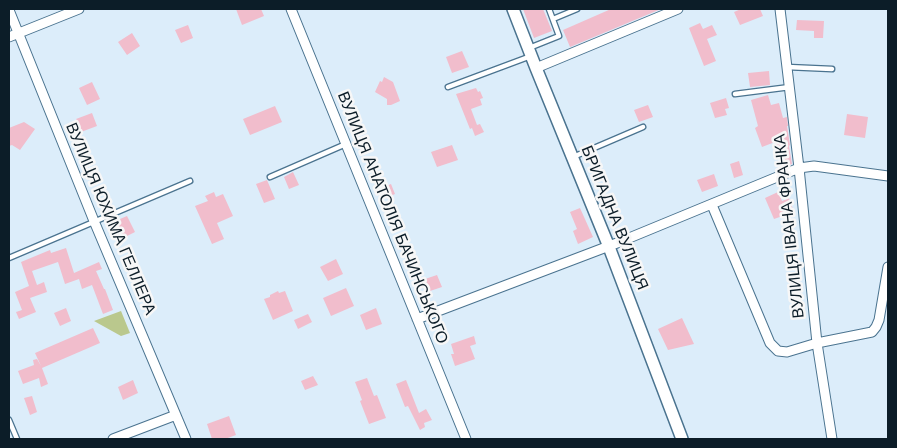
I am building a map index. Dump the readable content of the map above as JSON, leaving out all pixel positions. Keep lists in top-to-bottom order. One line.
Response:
{"streets":{"street":["ВУЛИЦЯ АНАТОЛІЯ БАЧИНСЬКОГО","БРИГАДНА ВУЛИЦЯ","ВУЛИЦЯ ЮХИМА ГЕЛЛЕРА","ВУЛИЦЯ ІВАНА ФРАНКА"]}}
